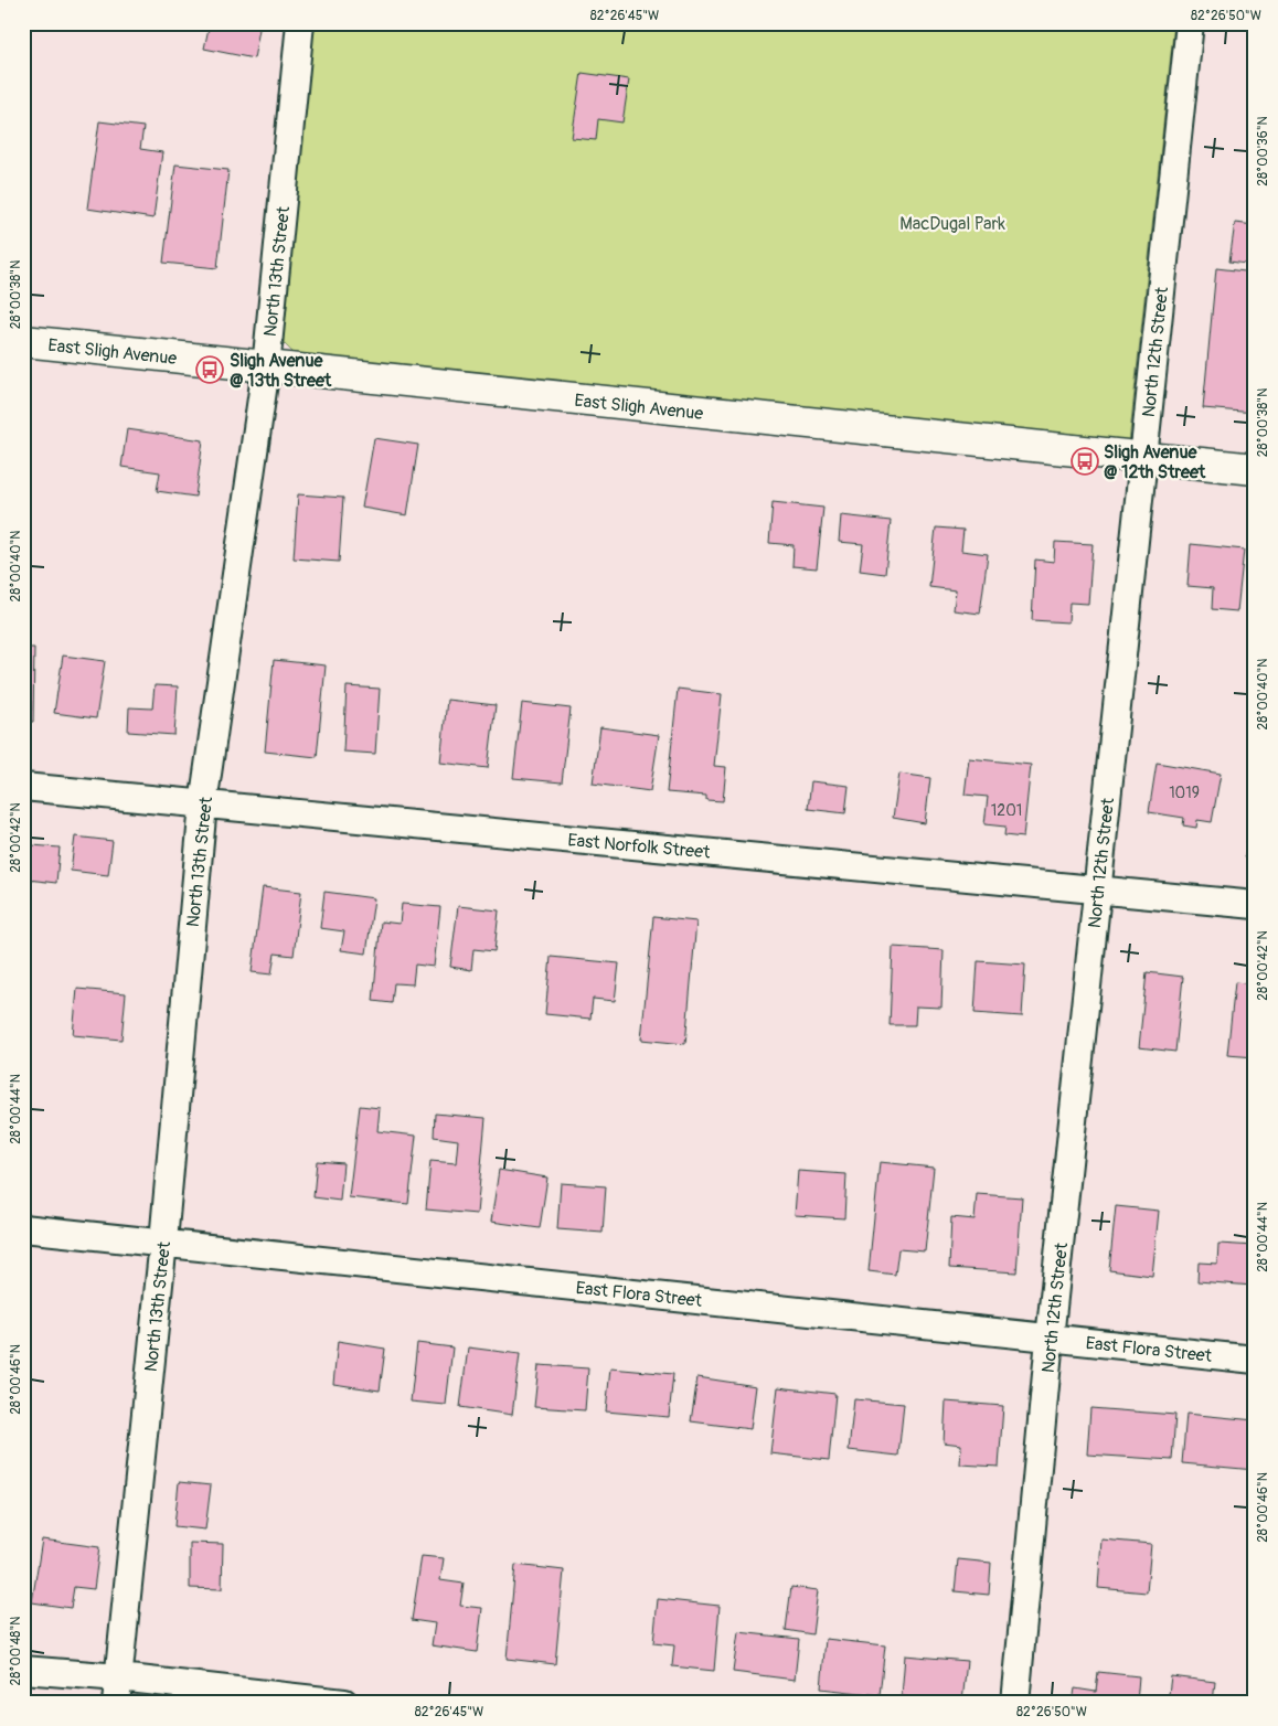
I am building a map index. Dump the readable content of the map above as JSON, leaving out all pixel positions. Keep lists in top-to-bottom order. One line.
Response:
{"streets":{"street":["North 13th Street","East Sligh Avenue","North 12th Street","East Norfolk Street","East Flora Street"]},"crossings":[["North 13th Street","East Sligh Avenue"],["North 13th Street","East Norfolk Street"],["North 13th Street","East Flora Street"],["East Sligh Avenue","North 12th Street"],["North 12th Street","East Norfolk Street"],["North 12th Street","East Flora Street"]],"parks":["MacDugal Park"],"places":{"bus stop":["Sligh Avenue @ 13th Street","Sligh Avenue @ 12th Street"]},"house_numbers":["1019","1201"],"coordinates":["82°26'45\"W","82°26'50\"W","28°00'36\"N","28°00'38\"N","28°00'40\"N","28°00'42\"N","28°00'44\"N","28°00'46\"N","28°00'48\"N"]}
